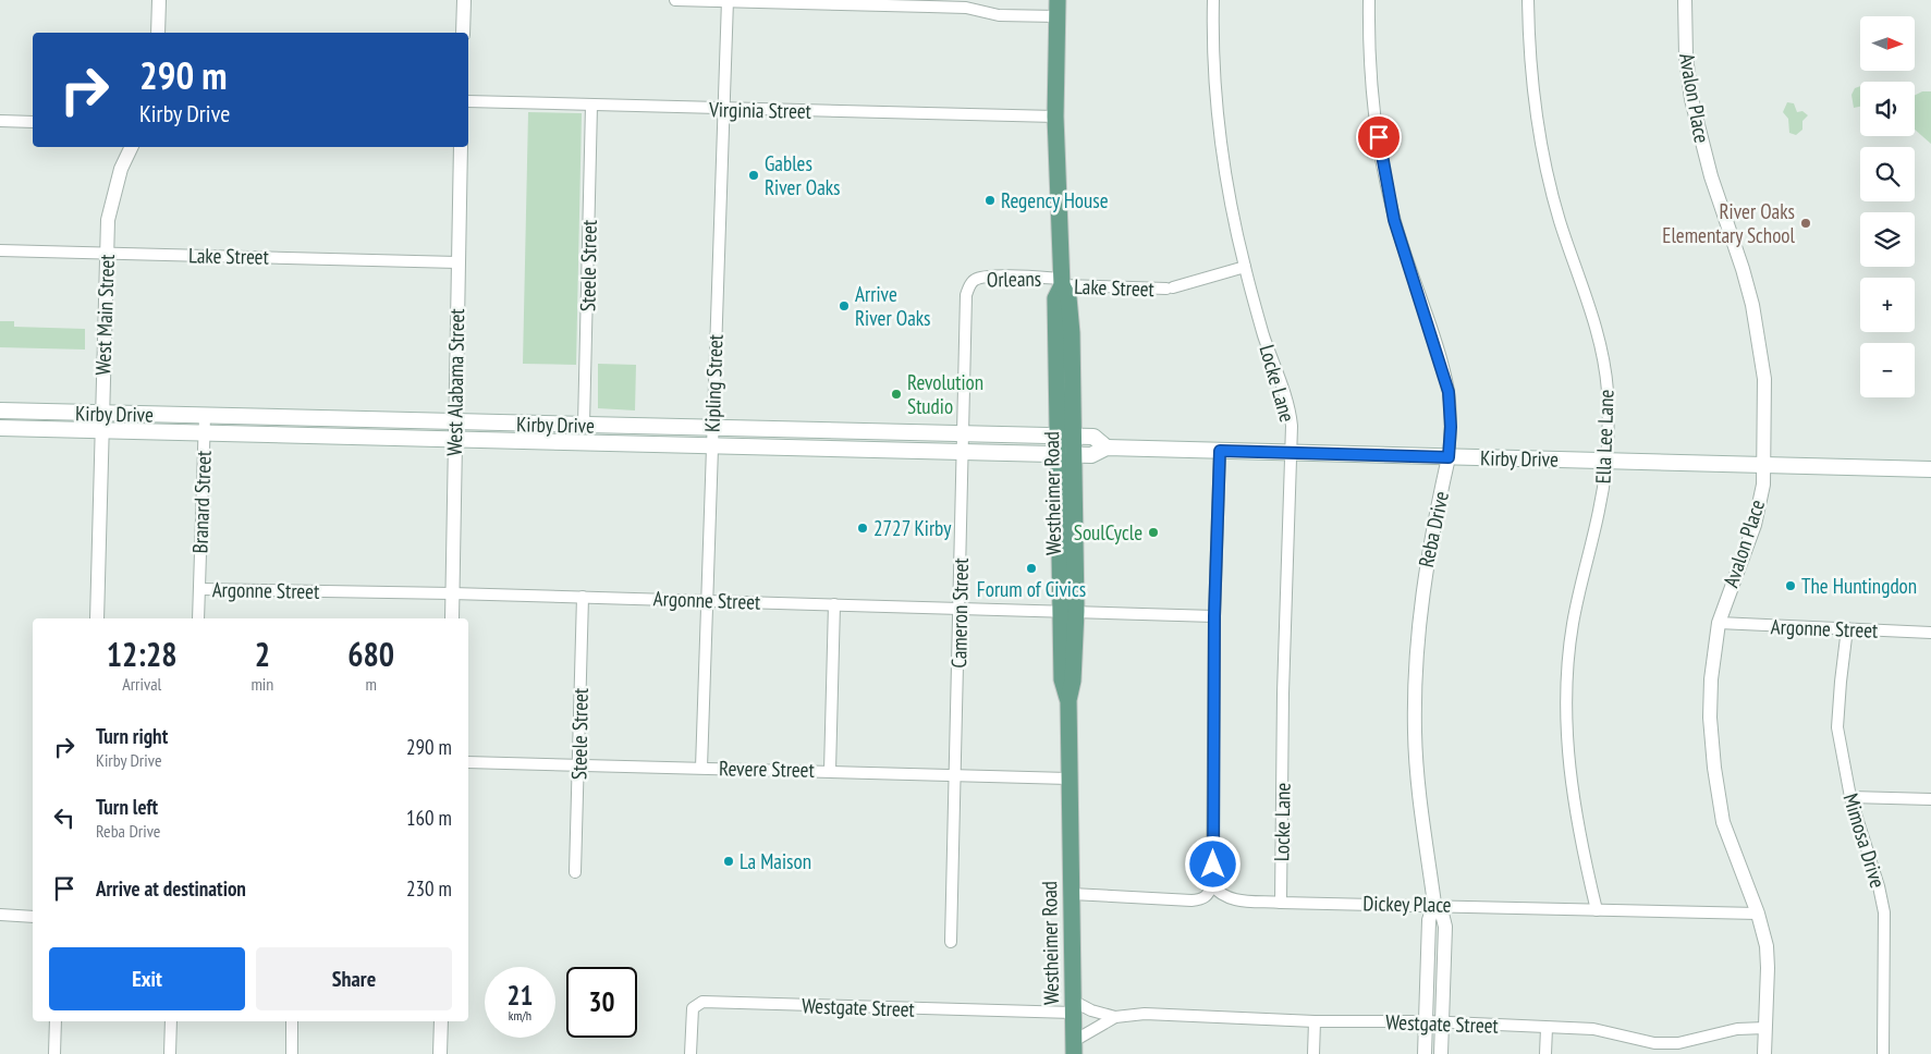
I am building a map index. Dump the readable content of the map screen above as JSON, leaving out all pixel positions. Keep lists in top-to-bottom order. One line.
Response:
{"streets":{"main road":["Kirby Drive","Westheimer Road"],"street":["Avalon Place","Virginia Street","Lake Street","Steele Street","Orleans","West Main Street","West Alabama Street","Kipling Street","Locke Lane","Ella Lee Lane","Branard Street","Reba Drive","Argonne Street","Cameron Street","Revere Street","Mimosa Drive","Dickey Place","Westgate Street"]},"crossings":[["Avalon Place","Kirby Drive"],["Avalon Place","Argonne Street"],["Avalon Place","Dickey Place"],["Avalon Place","Westgate Street"],["Virginia Street","Steele Street"],["Virginia Street","Kipling Street"],["Virginia Street","Westheimer Road"],["Lake Street","Orleans"],["Lake Street","West Main Street"],["Lake Street","West Alabama Street"],["Lake Street","Locke Lane"],["Lake Street","Westheimer Road"],["Steele Street","Kirby Drive"],["Steele Street","Argonne Street"],["Steele Street","Revere Street"],["Orleans","Westheimer Road"],["Orleans","Cameron Street"],["West Main Street","Kirby Drive"],["West Alabama Street","Kirby Drive"],["West Alabama Street","Argonne Street"],["Kipling Street","Kirby Drive"],["Kipling Street","Argonne Street"],["Kipling Street","Revere Street"],["Locke Lane","Kirby Drive"],["Locke Lane","Dickey Place"],["Kirby Drive","Ella Lee Lane"],["Kirby Drive","Westheimer Road"],["Kirby Drive","Branard Street"],["Kirby Drive","Reba Drive"],["Kirby Drive","Cameron Street"],["Ella Lee Lane","Dickey Place"],["Westheimer Road","Argonne Street"],["Westheimer Road","Revere Street"],["Westheimer Road","Westgate Street"],["Branard Street","Argonne Street"],["Reba Drive","Dickey Place"],["Reba Drive","Westgate Street"],["Argonne Street","Cameron Street"],["Argonne Street","Mimosa Drive"],["Cameron Street","Revere Street"]],"places":["Gables River Oaks","Regency House","River Oaks Elementary School","Arrive River Oaks","Revolution Studio","2727 Kirby","SoulCycle","Forum of Civics","The Huntingdon","La Maison"],"north":"right","page":{"map_buttons":["+","−"],"turn":["290 m","Kirby Drive"],"eta":["12:28","Arrival","2","min","680","m"],"list":[{"name":"Turn right","note":"Kirby Drive","value":"290 m"},{"name":"Turn left","note":"Reba Drive","value":"160 m"},{"name":"Arrive at destination","value":"230 m"}],"buttons":["Exit","Share"],"speed":"21 km/h","limit":"30"}}
